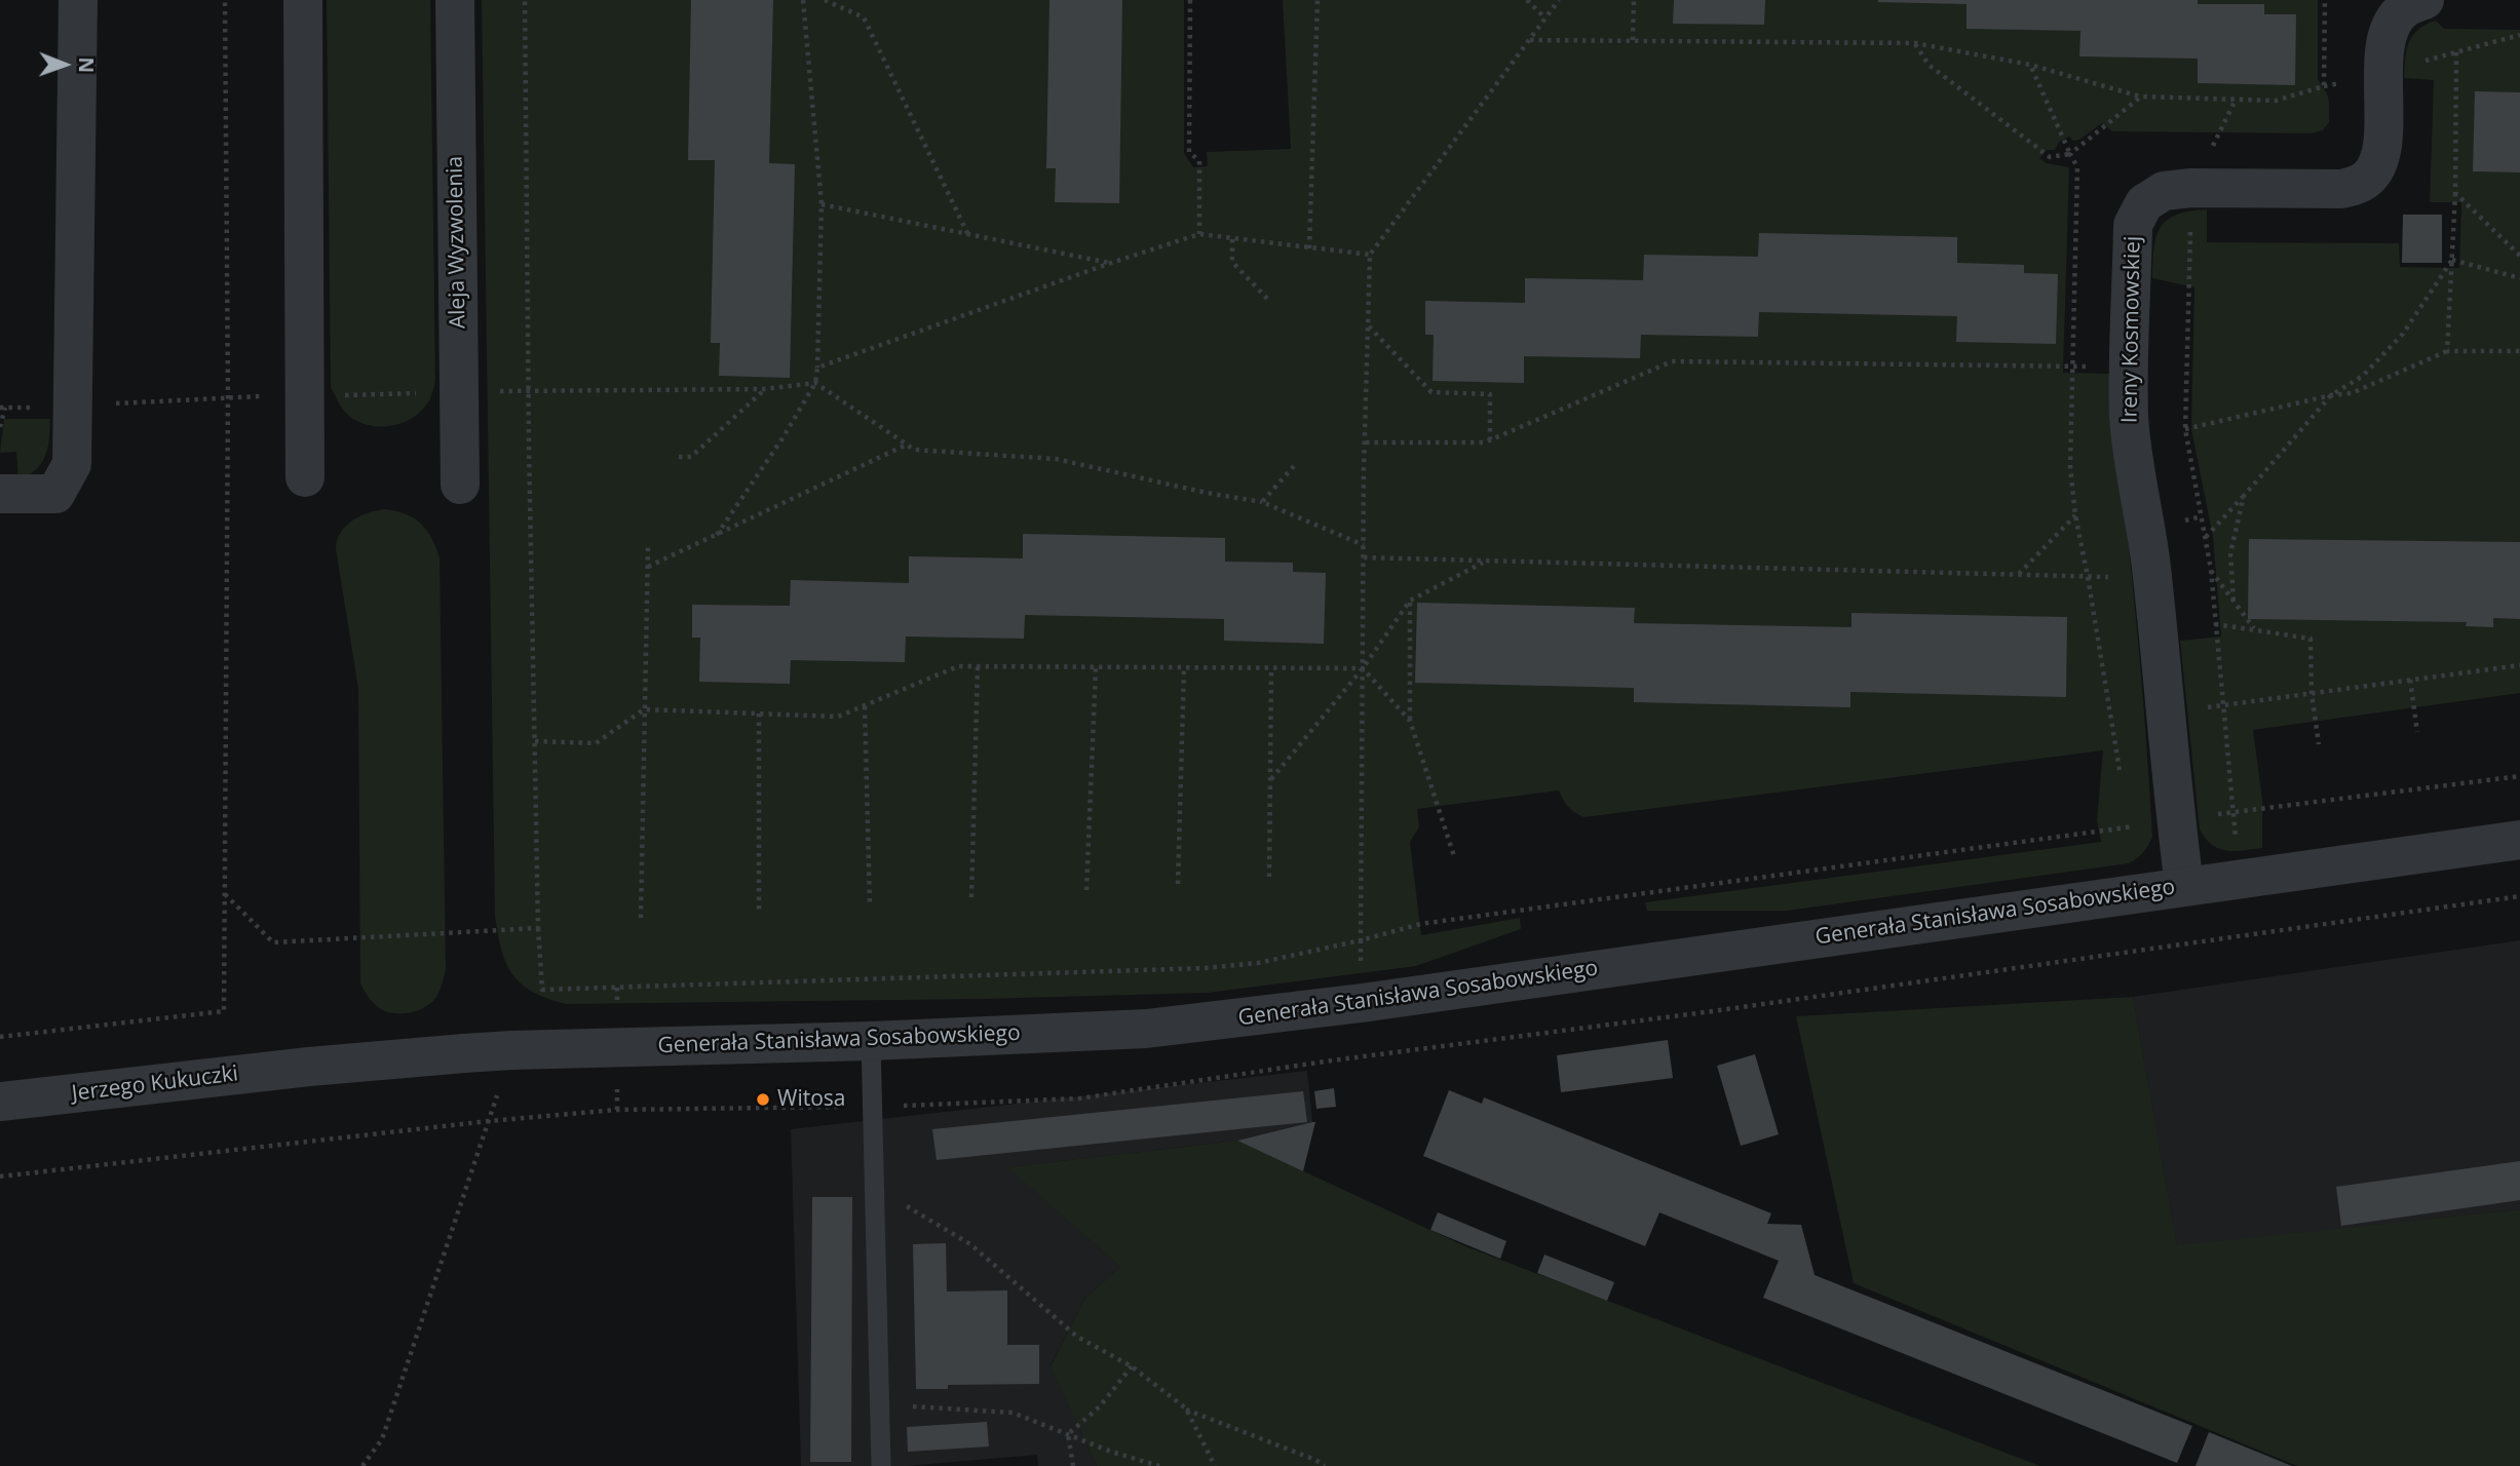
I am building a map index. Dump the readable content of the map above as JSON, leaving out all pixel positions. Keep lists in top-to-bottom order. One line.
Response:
{"streets":{"street":["Aleja Wyzwolenia","Ireny Kosmowskiej","Generała Stanisława Sosabowskiego","Jerzego Kukuczki"]},"crossings":[["Ireny Kosmowskiej","Generała Stanisława Sosabowskiego"],["Generała Stanisława Sosabowskiego","Jerzego Kukuczki"]],"places":["Witosa"],"north":"right"}
